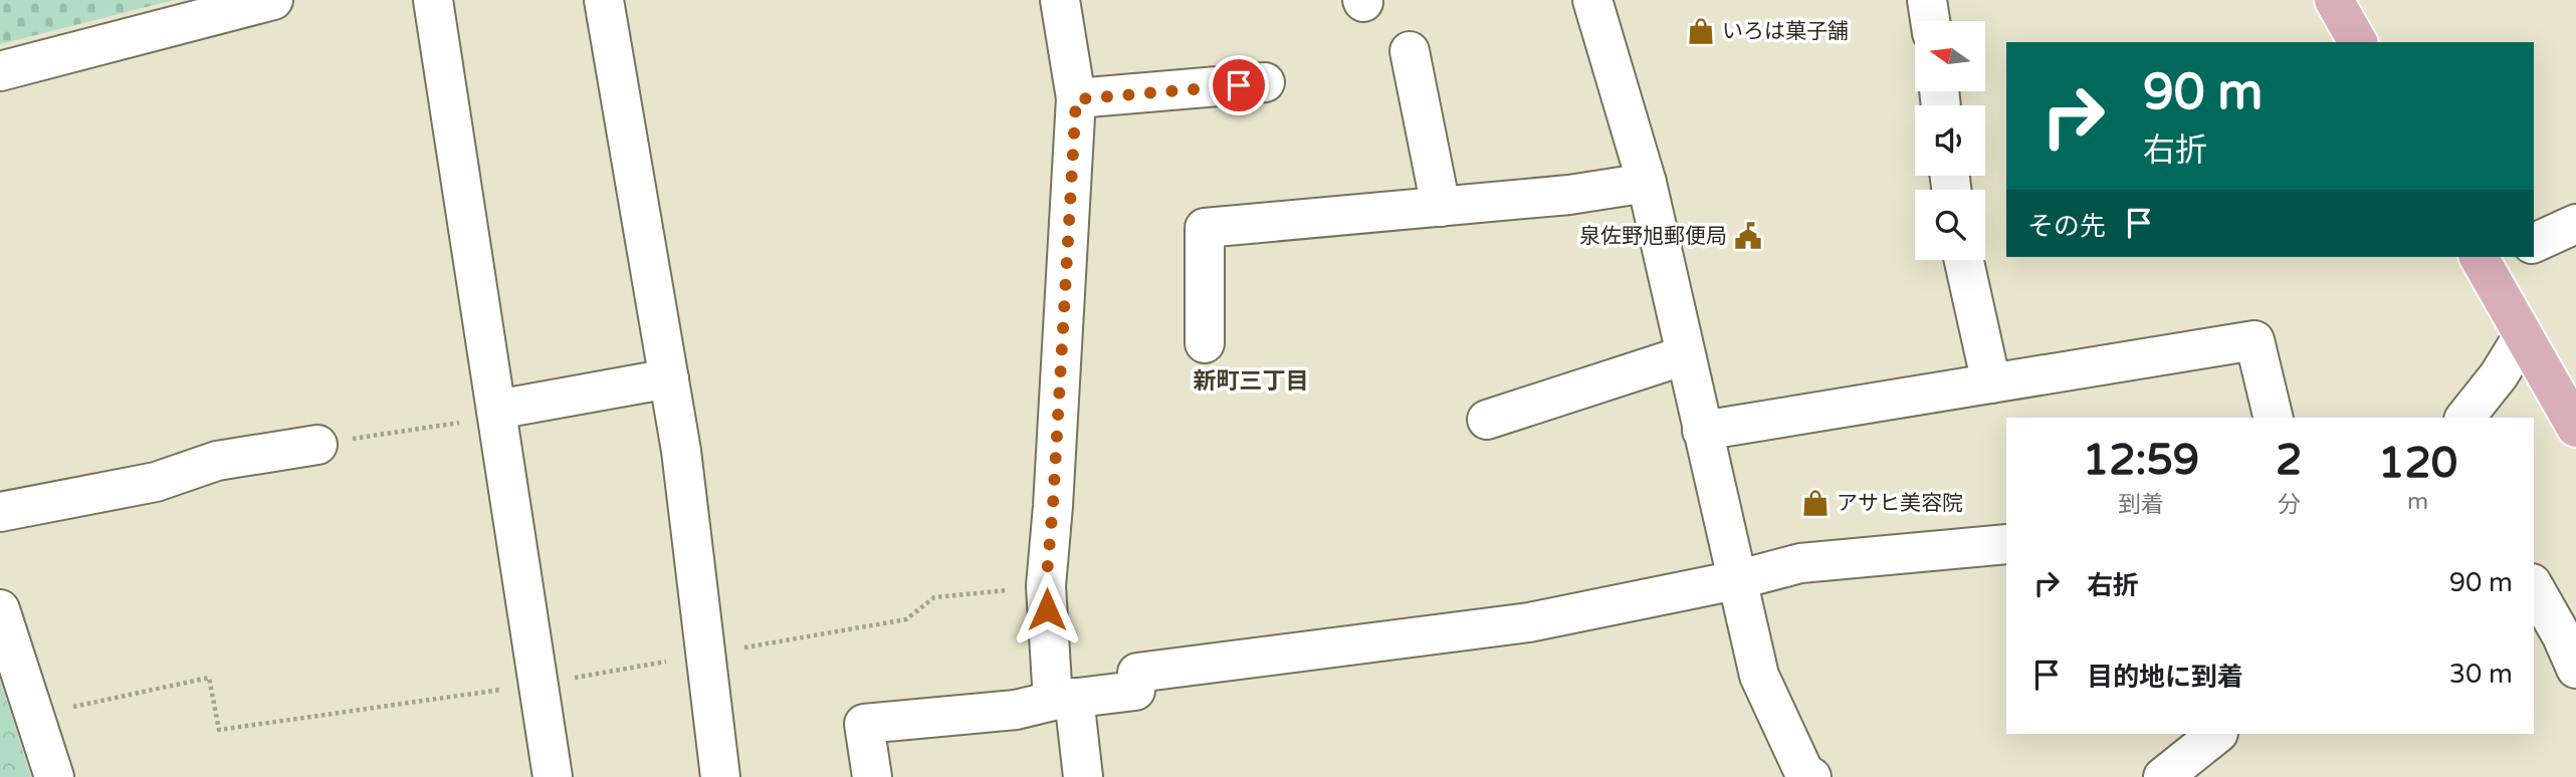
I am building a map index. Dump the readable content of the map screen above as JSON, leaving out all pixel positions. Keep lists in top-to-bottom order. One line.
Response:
{"districts":["新町三丁目"],"places":{"shop":["いろは菓子舗","アサヒ美容院"],"public building":["泉佐野旭郵便局"]},"north":"left","page":{"turn":["90 m","右折"],"then":"その先","eta":["12:59","到着","2","分","120","m"],"list":[{"name":"右折","value":"90 m"},{"name":"目的地に到着","value":"30 m"}]}}
